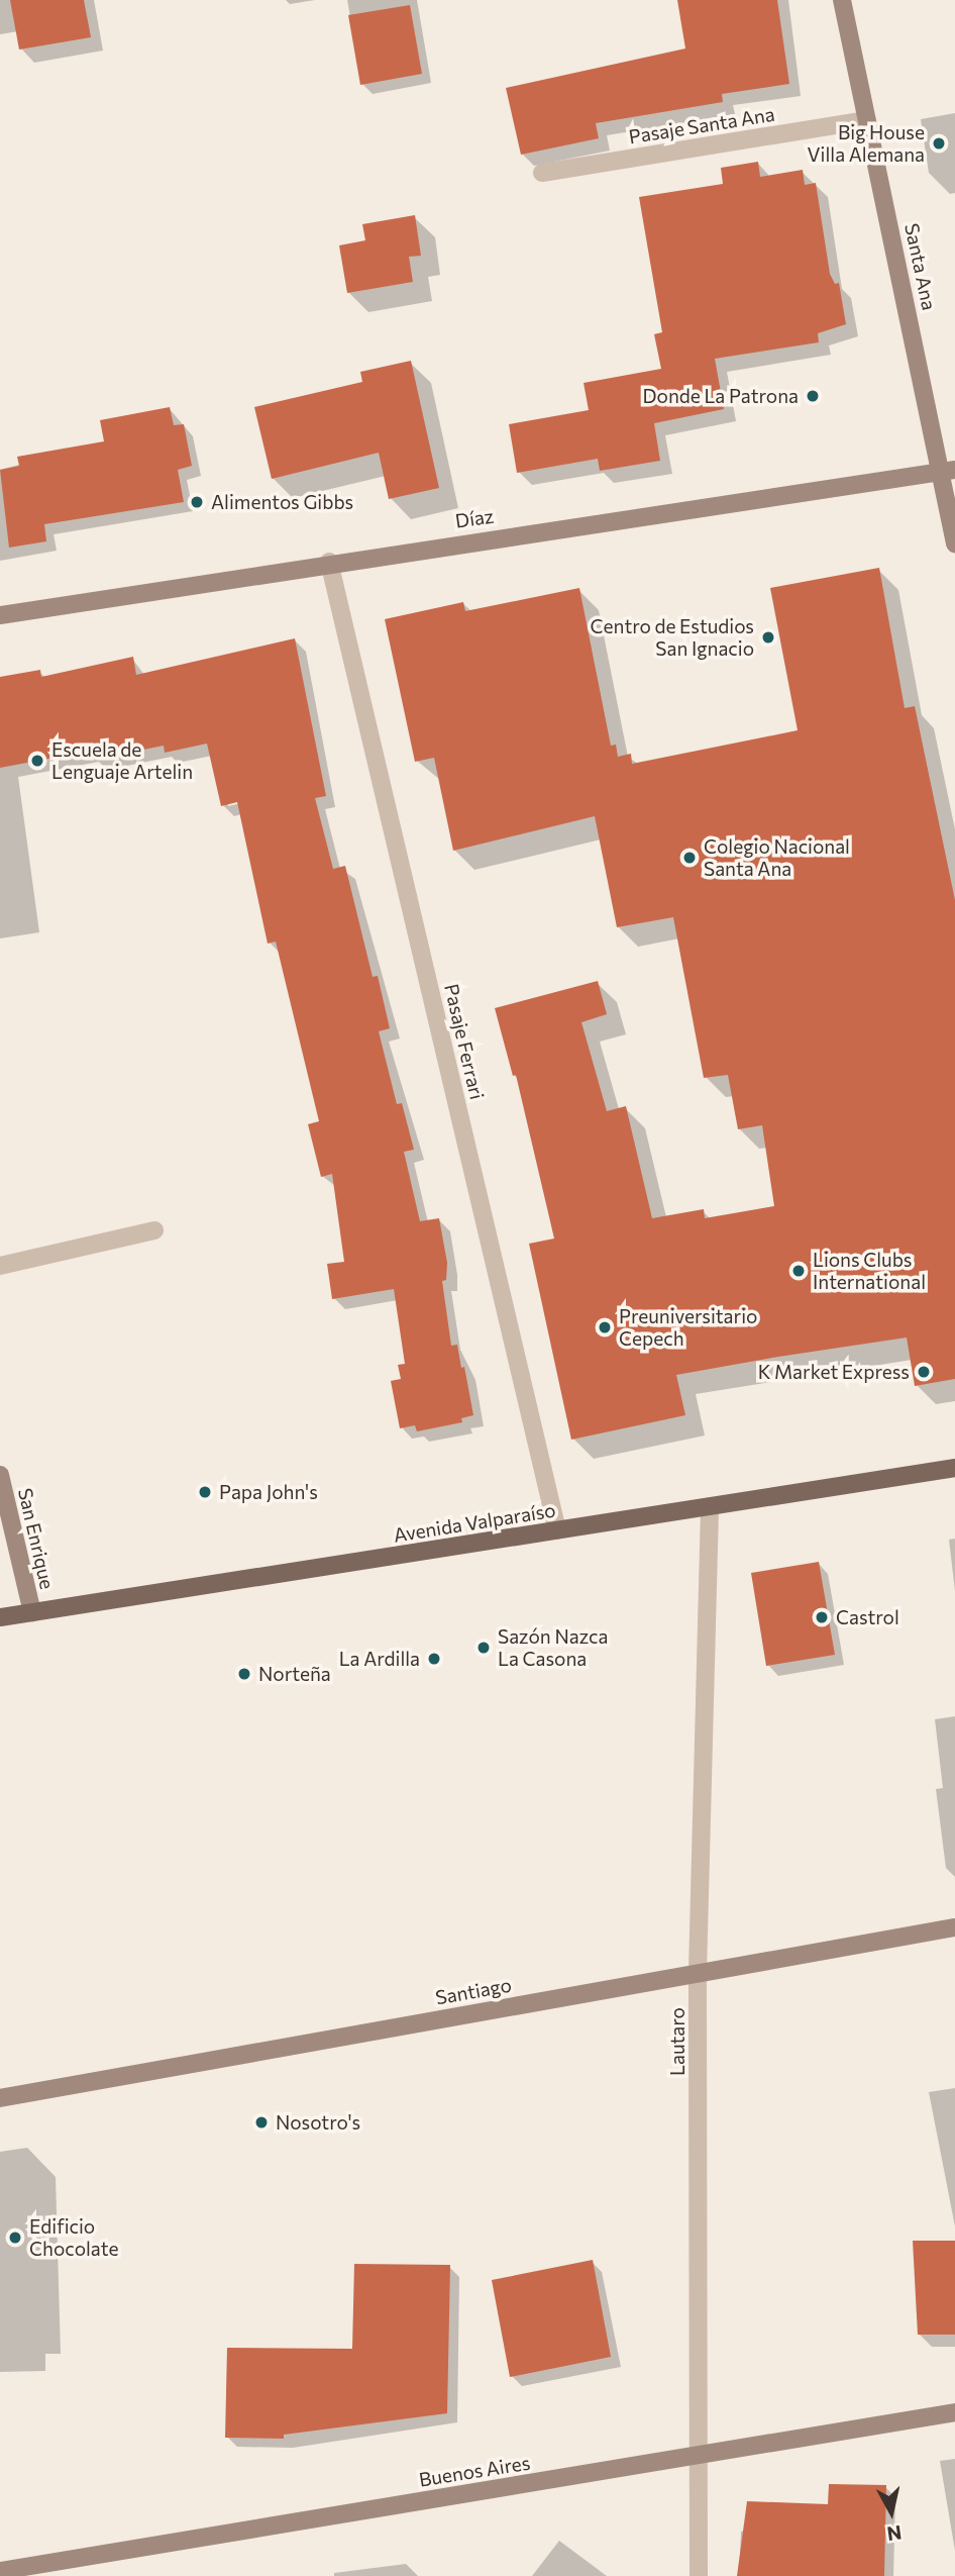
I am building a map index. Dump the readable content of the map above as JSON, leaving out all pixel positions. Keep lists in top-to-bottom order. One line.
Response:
{"streets":{"main road":["Avenida Valparaíso"],"street":["Pasaje Santa Ana","Santa Ana","Díaz","Pasaje Ferrari","San Enrique","Santiago","Lautaro","Buenos Aires"]},"crossings":[["Pasaje Santa Ana","Santa Ana"],["Santa Ana","Díaz"],["Díaz","Pasaje Ferrari"],["Pasaje Ferrari","Avenida Valparaíso"],["Avenida Valparaíso","San Enrique"],["Avenida Valparaíso","Lautaro"],["Santiago","Lautaro"],["Lautaro","Buenos Aires"]],"places":["Big House Villa Alemana","Donde La Patrona","Alimentos Gibbs","Centro de Estudios San Ignacio","Escuela de Lenguaje Artelin","Colegio Nacional Santa Ana","Lions Clubs International","Preuniversitario Cepech","K Market Express","Papa John's","Castrol","Sazón Nazca La Casona","La Ardilla","Norteña","Nosotro's","Edificio Chocolate"],"north":"bottom"}
